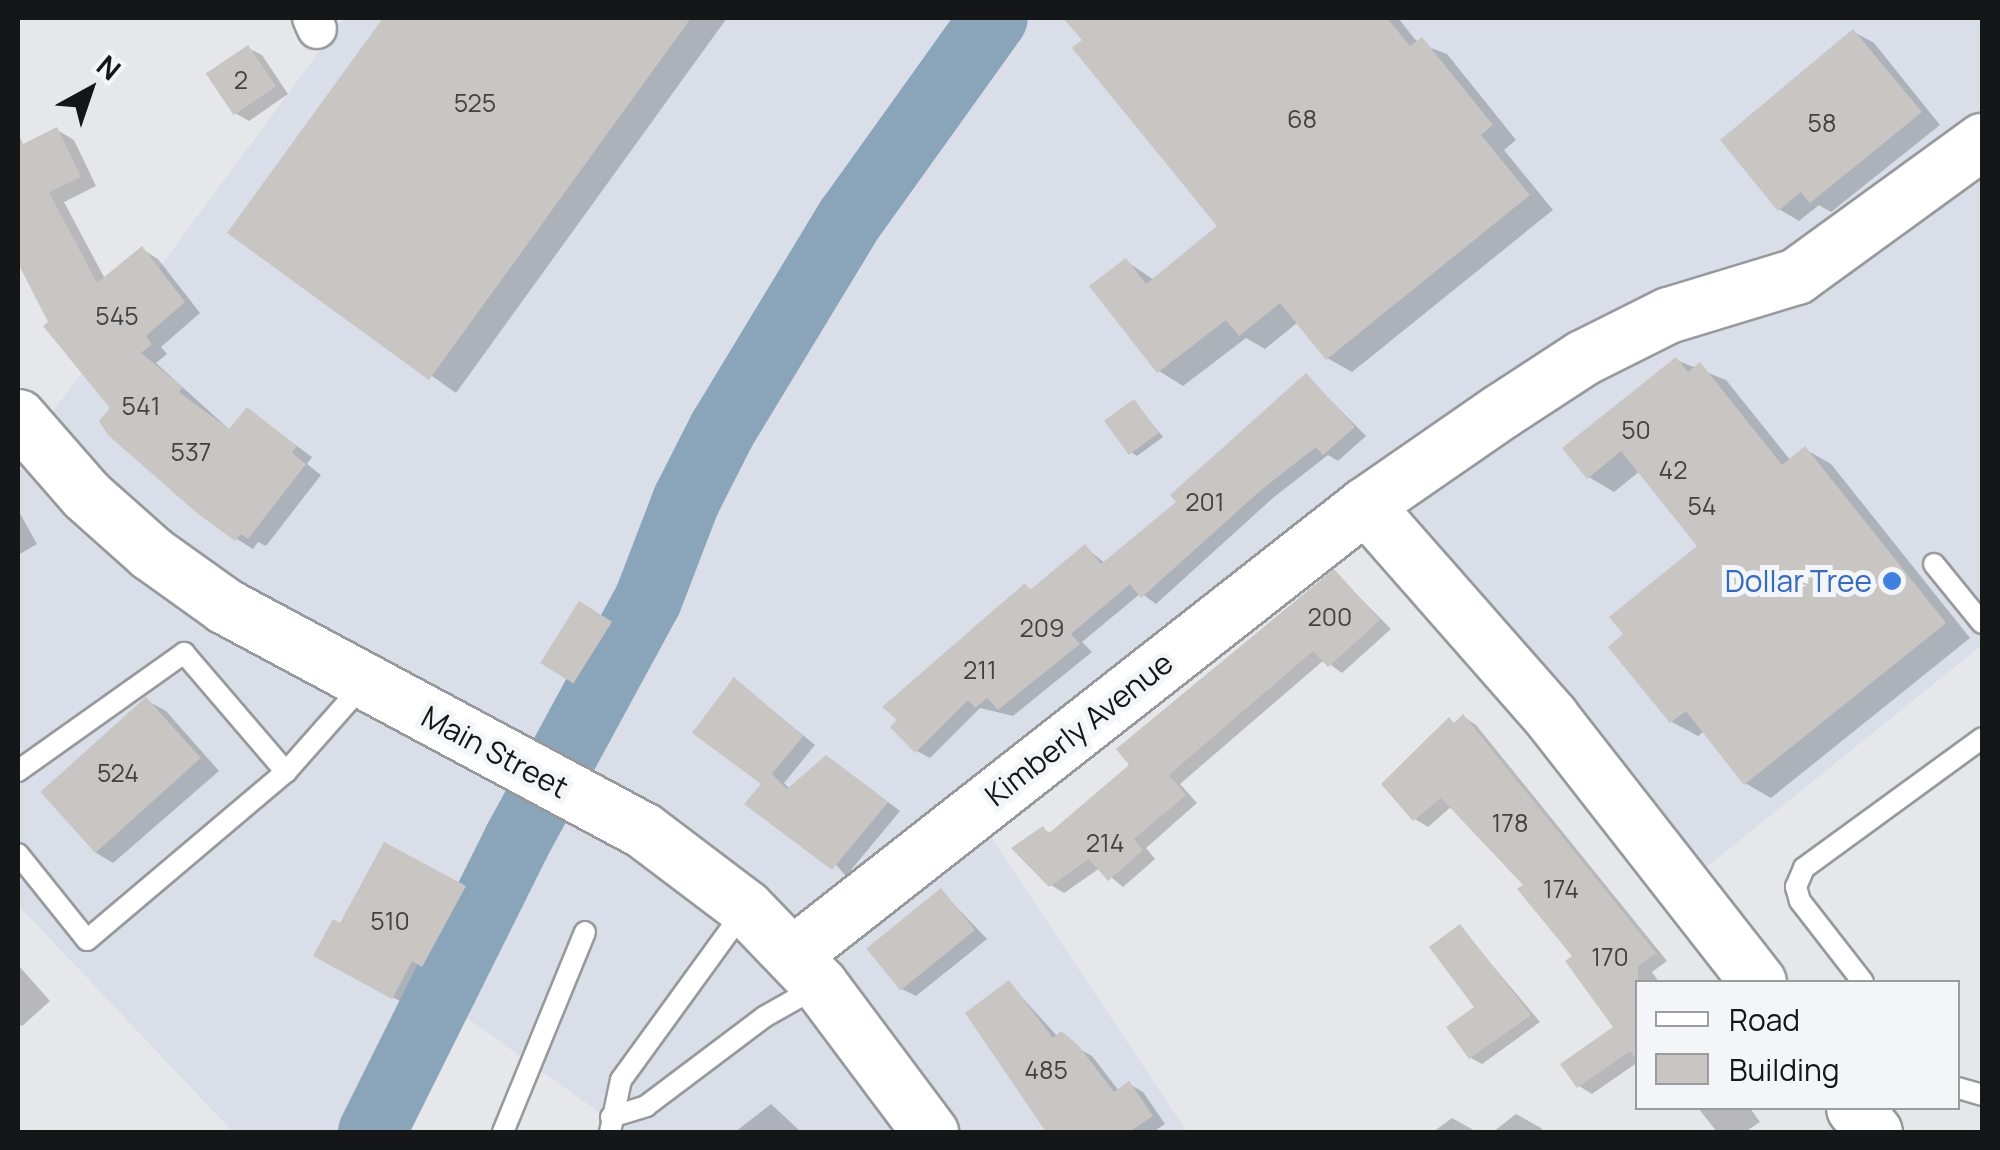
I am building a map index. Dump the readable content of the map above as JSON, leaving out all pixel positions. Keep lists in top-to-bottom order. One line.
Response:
{"streets":{"street":["Kimberly Avenue","Main Street"]},"crossings":[["Kimberly Avenue","Main Street"]],"places":["Dollar Tree"],"house_numbers":["2","525","68","58","545","541","50","537","42","201","54","200","209","211","524","178","214","174","510","170","485"],"legend":["Road","Building"],"north":"top right"}
